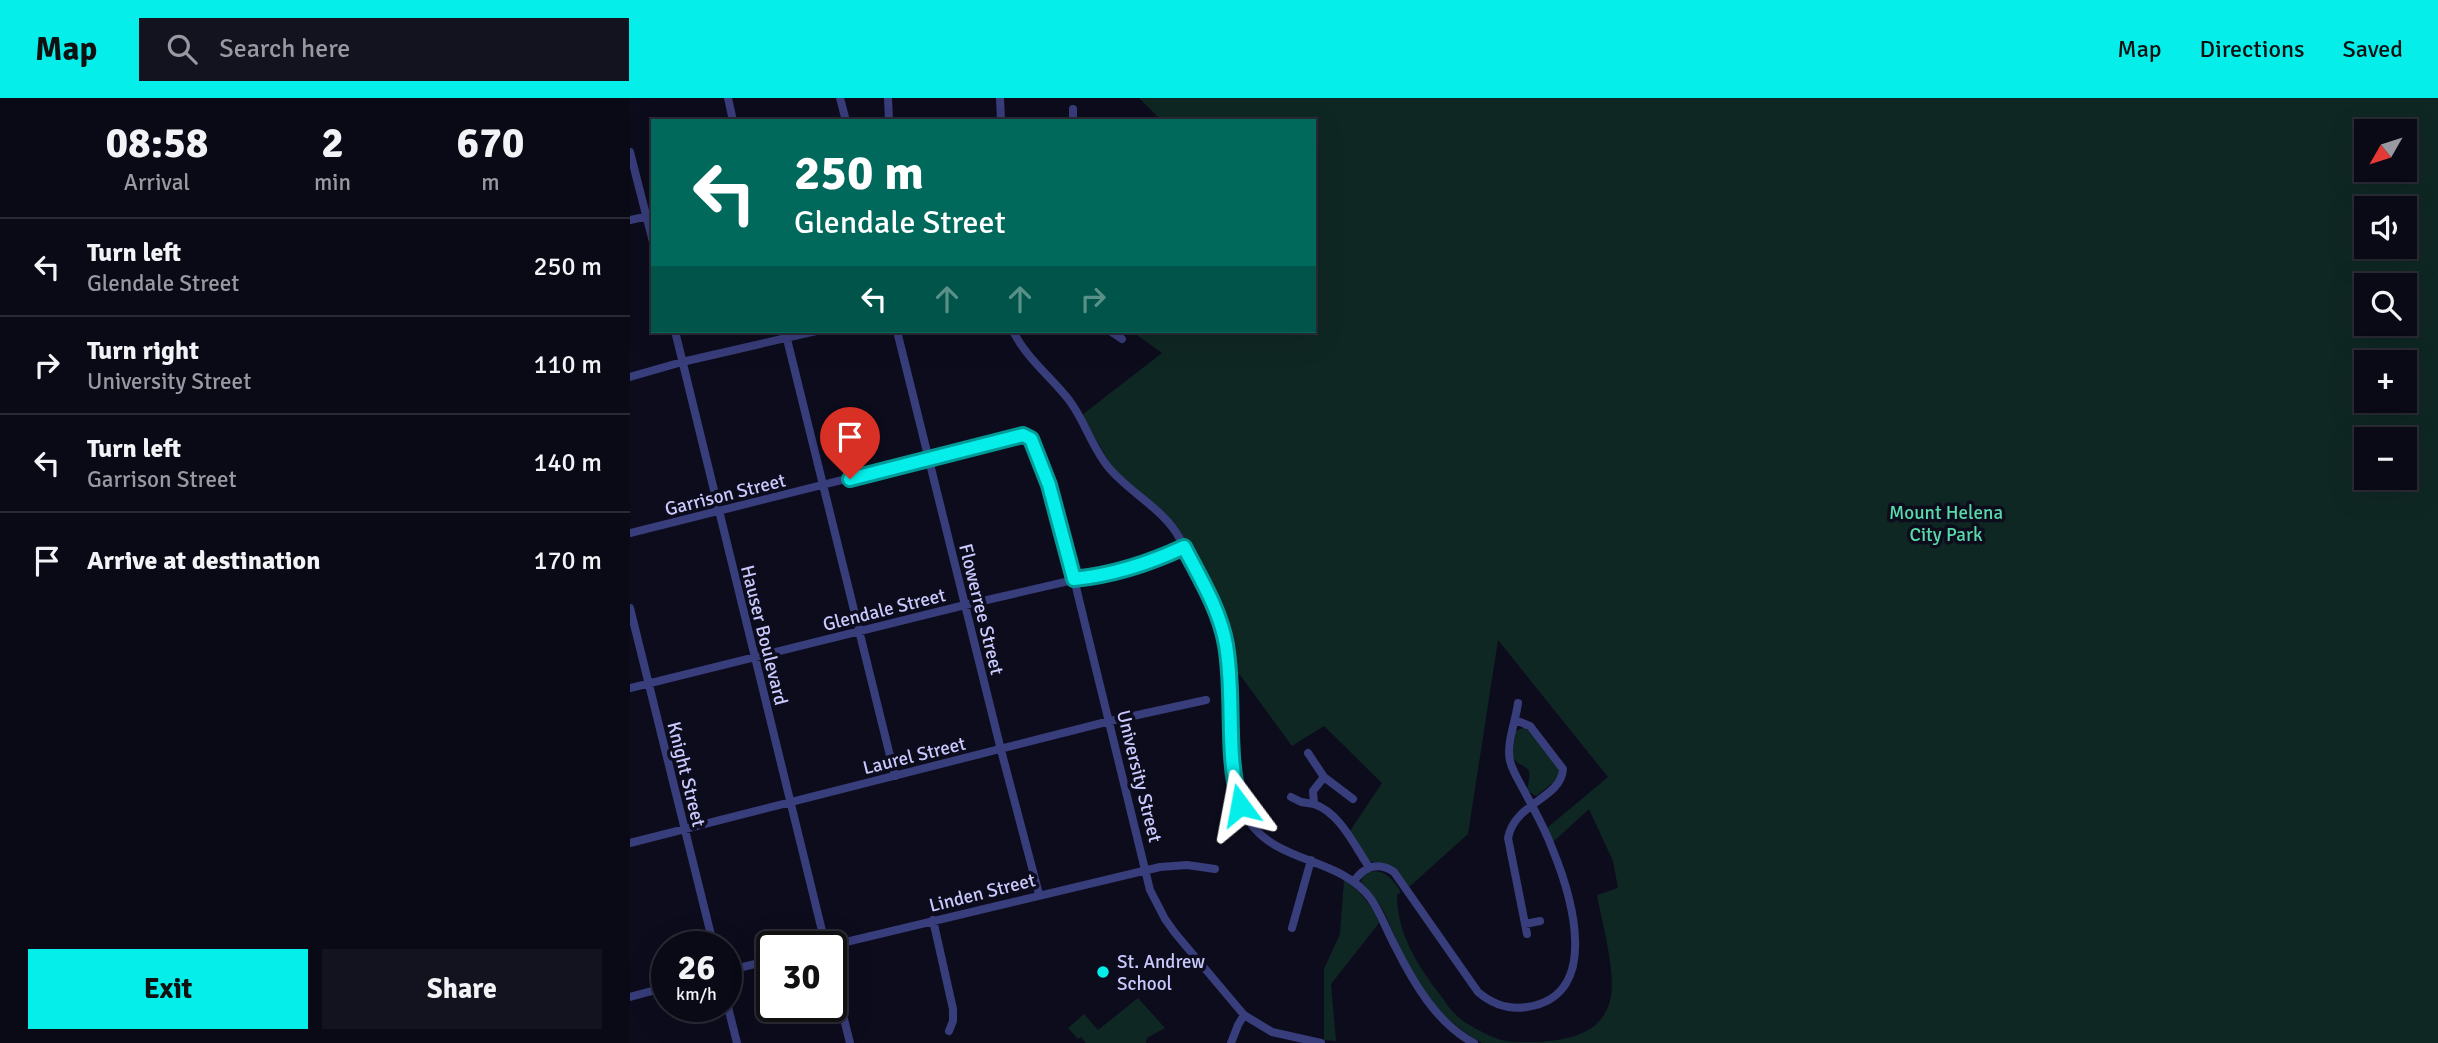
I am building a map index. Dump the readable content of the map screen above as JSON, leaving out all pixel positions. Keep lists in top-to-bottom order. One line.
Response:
{"streets":{"street":["Garrison Street","Glendale Street","Flowerree Street","Hauser Boulevard","Laurel Street","Knight Street","University Street","Linden Street"]},"crossings":[["Garrison Street","Flowerree Street"],["Garrison Street","Hauser Boulevard"],["Garrison Street","University Street"],["Glendale Street","Flowerree Street"],["Glendale Street","Hauser Boulevard"],["Glendale Street","Knight Street"],["Glendale Street","University Street"],["Flowerree Street","Laurel Street"],["Flowerree Street","Linden Street"],["Hauser Boulevard","Laurel Street"],["Laurel Street","Knight Street"],["Laurel Street","University Street"],["University Street","Linden Street"]],"parks":["Mount Helena City Park"],"places":["St. Andrew School"],"north":"bottom left","page":{"header":"Map","search":"Search here","nav":["Map","Directions","Saved"],"eta":["08:58","Arrival","2","min","670","m"],"map_buttons":["+","−"],"turn":["250 m","Glendale Street"],"list":[{"name":"Turn left","note":"Glendale Street","value":"250 m"},{"name":"Turn right","note":"University Street","value":"110 m"},{"name":"Turn left","note":"Garrison Street","value":"140 m"},{"name":"Arrive at destination","value":"170 m"}],"speed":"26 km/h","limit":"30","buttons":["Exit","Share"]}}
